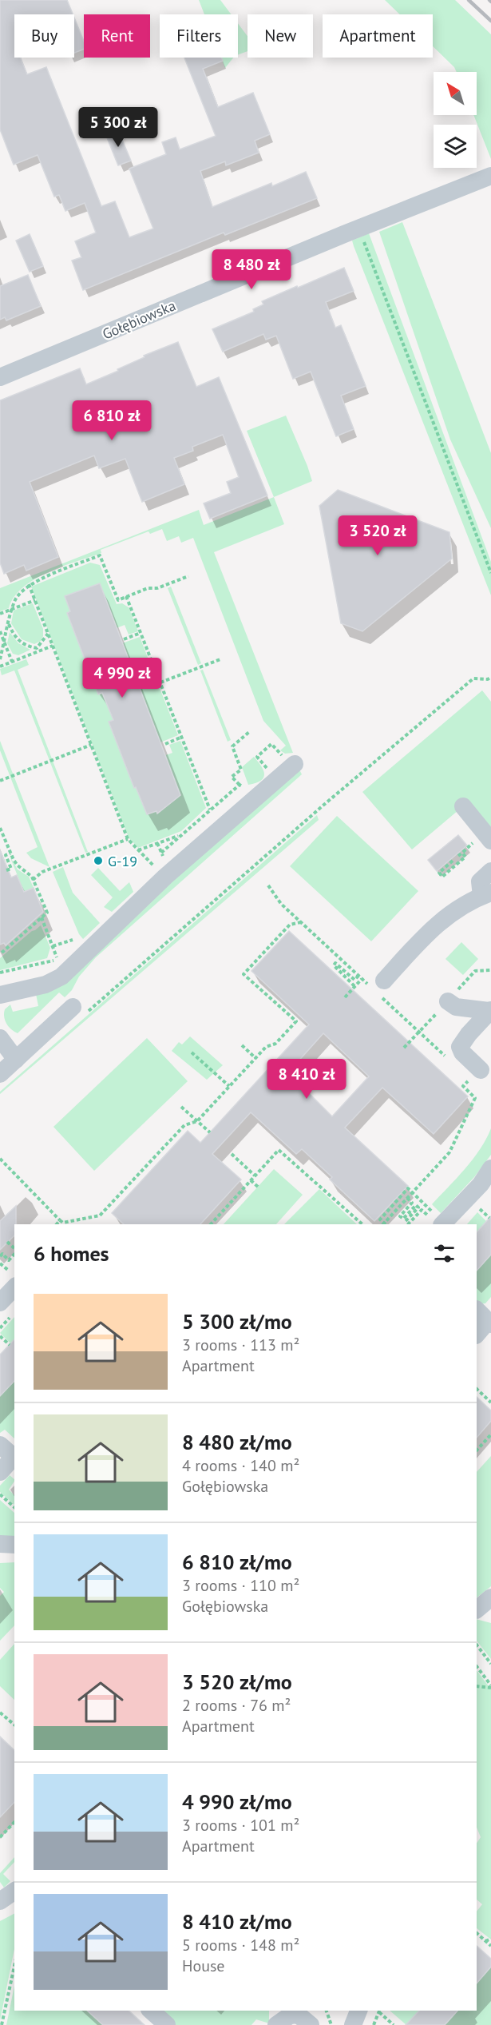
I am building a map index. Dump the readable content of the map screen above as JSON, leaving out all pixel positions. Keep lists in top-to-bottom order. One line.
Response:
{"streets":{"street":["Gołębiowska"]},"places":["G-19"],"north":"top left","page":{"chip":["Buy","Rent","Filters","New","Apartment"],"price":["5 300 zł","8 480 zł","6 810 zł","3 520 zł","4 990 zł","8 410 zł"],"heading":"6 homes","list":[{"name":"5 300 zł/mo","note":"3 rooms · 113 m² · Apartment"},{"name":"8 480 zł/mo","note":"4 rooms · 140 m² · Gołębiowska"},{"name":"6 810 zł/mo","note":"3 rooms · 110 m² · Gołębiowska"},{"name":"3 520 zł/mo","note":"2 rooms · 76 m² · Apartment"},{"name":"4 990 zł/mo","note":"3 rooms · 101 m² · Apartment"},{"name":"8 410 zł/mo","note":"5 rooms · 148 m² · House"}]}}
